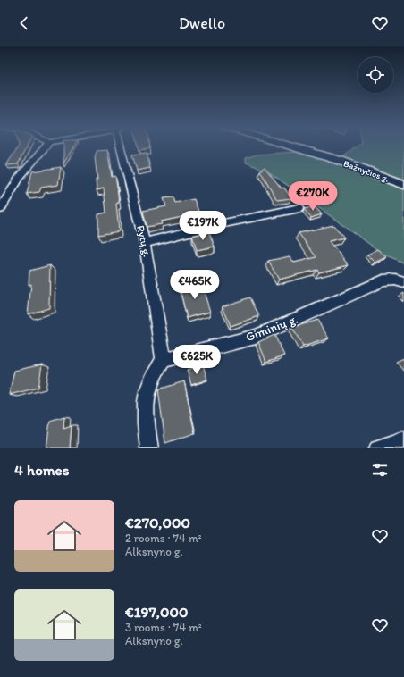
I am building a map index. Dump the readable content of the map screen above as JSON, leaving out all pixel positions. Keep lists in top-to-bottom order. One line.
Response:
{"streets":{"main road":["Bažnyčios g."],"street":["Rytų g.","Giminių g."]},"crossings":[["Rytų g.","Giminių g."]],"page":{"header":"Dwello","price":["€270K","€197K","€465K","€625K"],"heading":"4 homes","list":[{"name":"€270,000","note":"2 rooms · 74 m² · Alksnyno g."},{"name":"€197,000","note":"3 rooms · 74 m² · Alksnyno g."}]}}
